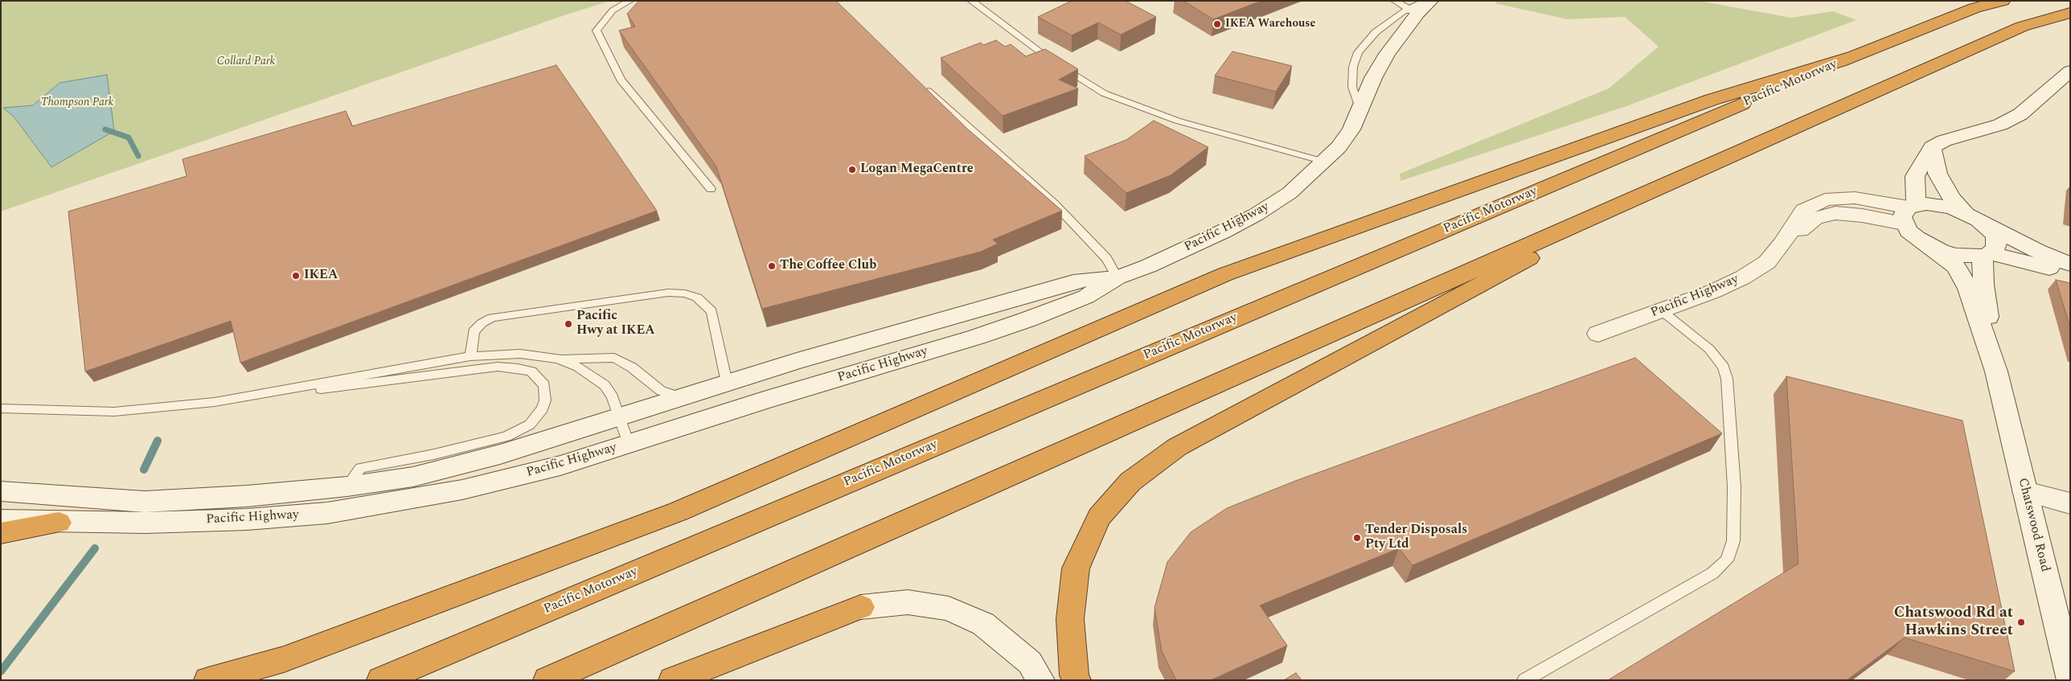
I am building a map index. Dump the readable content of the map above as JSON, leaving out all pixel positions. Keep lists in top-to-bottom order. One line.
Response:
{"streets":{"highway":["Pacific Motorway"],"street":["Pacific Highway","Chatswood Road"]},"crossings":[["Pacific Highway","Chatswood Road"]],"parks":["Collard Park","Thompson Park"],"places":["IKEA Warehouse","Logan MegaCentre","The Coffee Club","IKEA","Pacific Hwy at IKEA","Tender Disposals Pty Ltd","Chatswood Rd at Hawkins Street"]}
